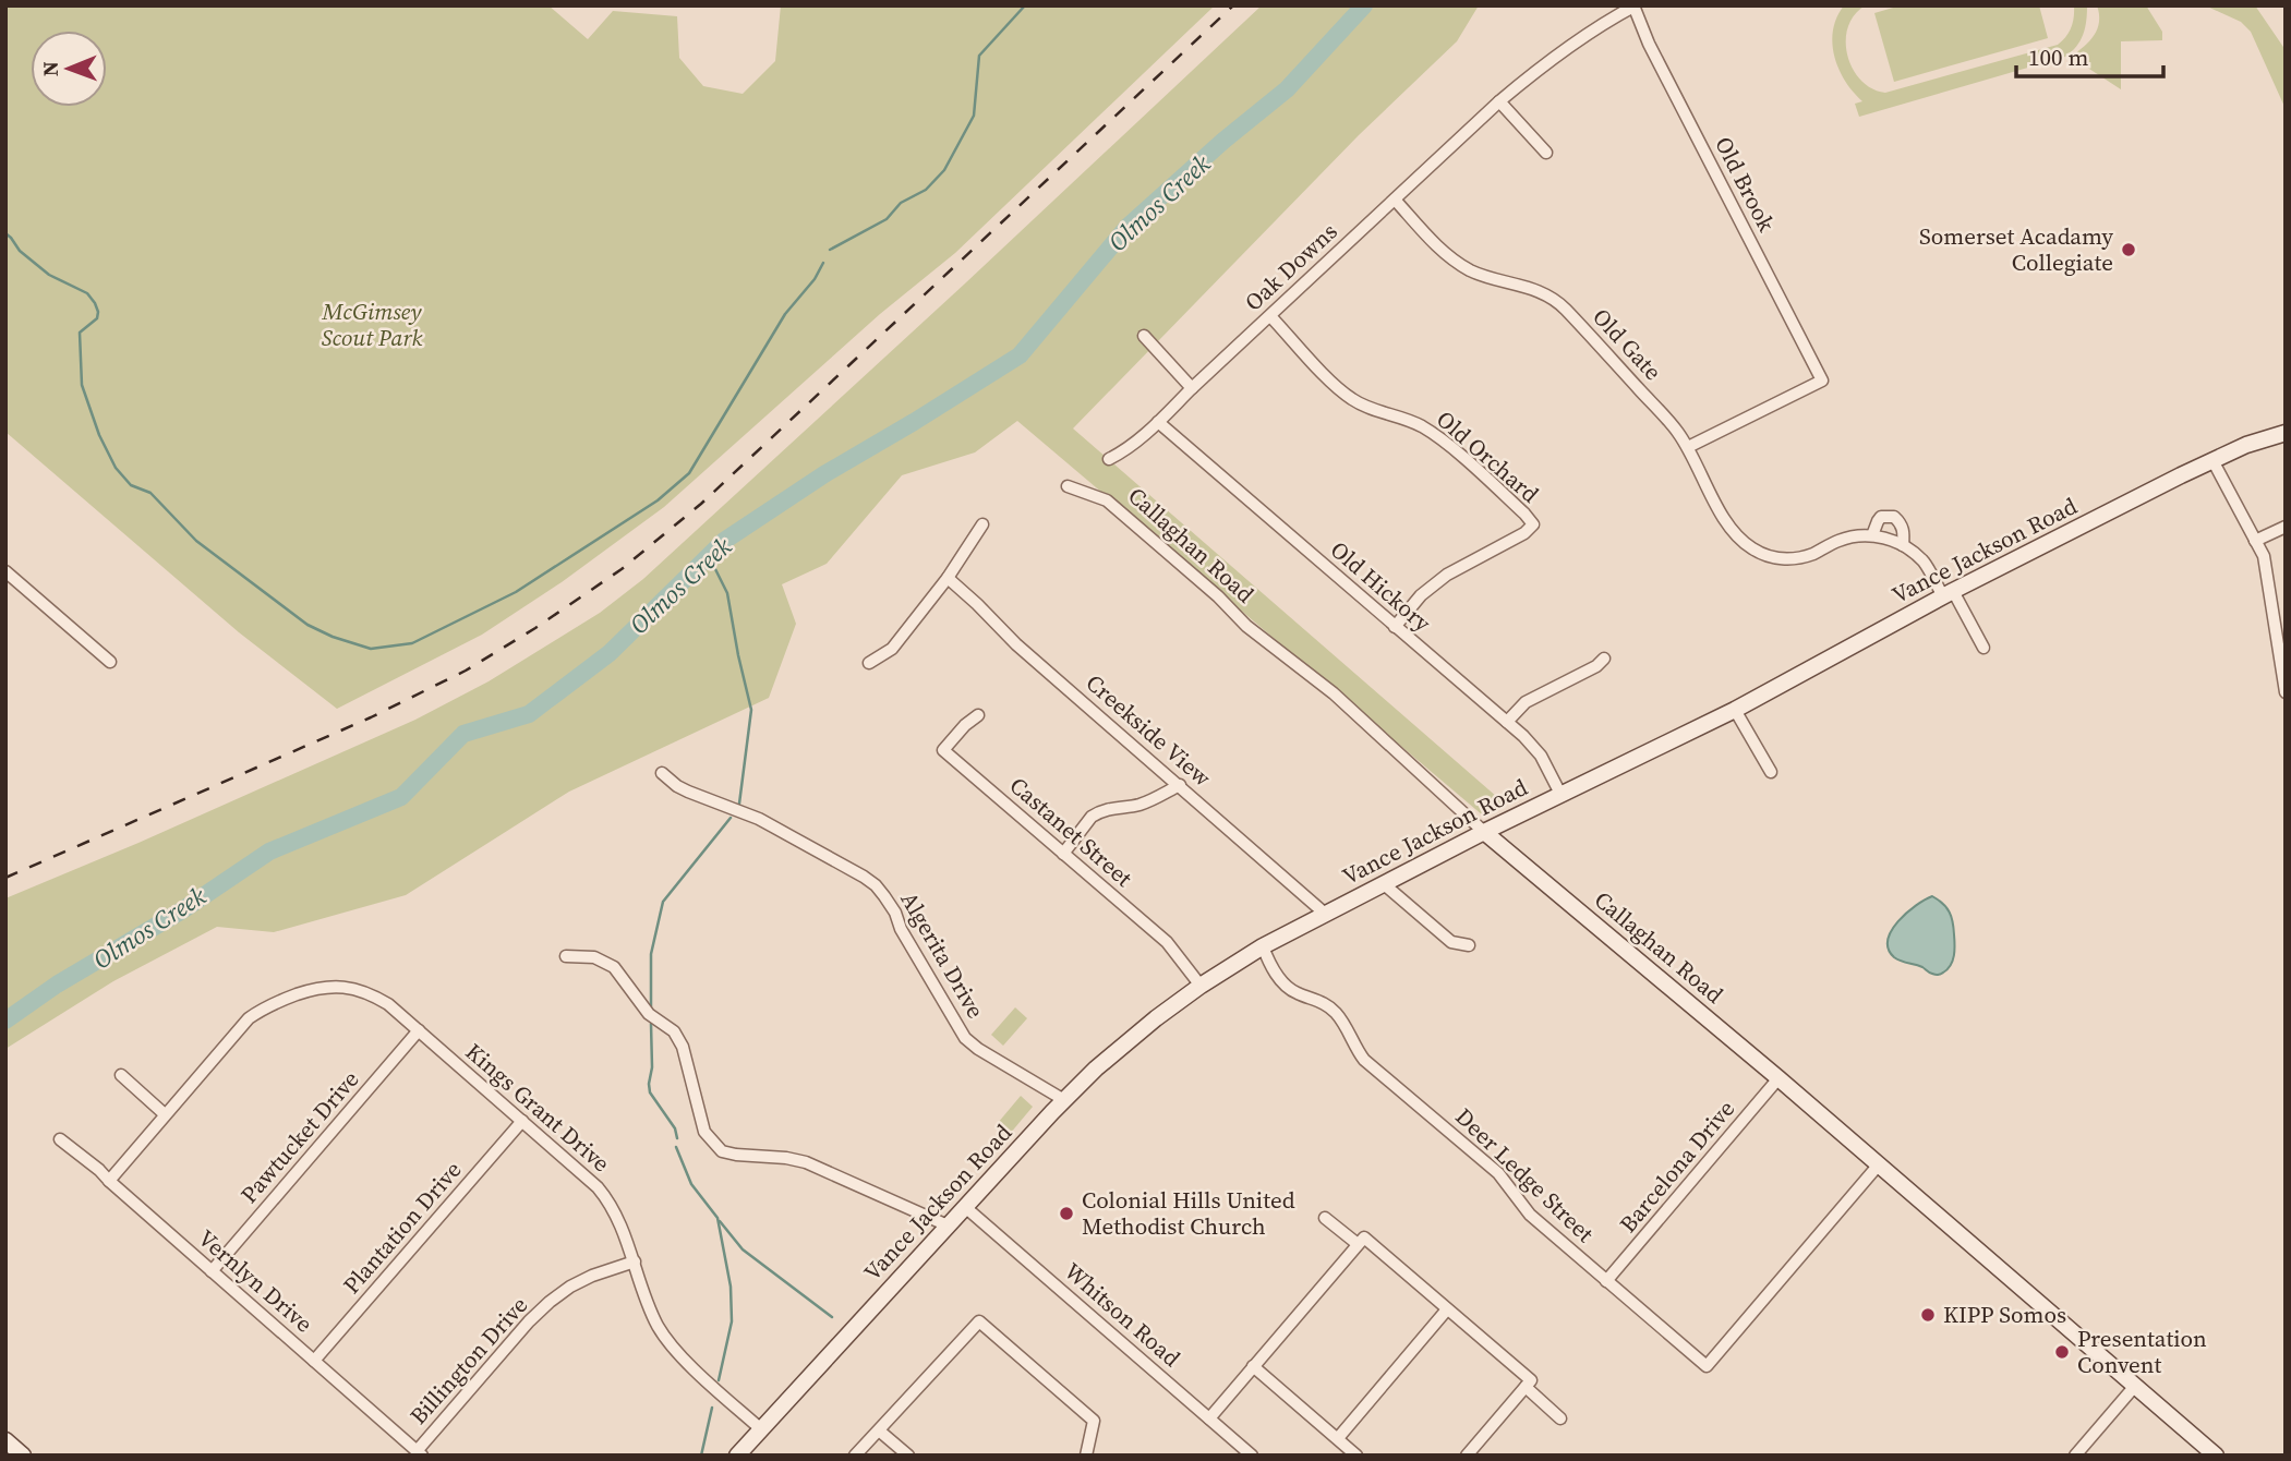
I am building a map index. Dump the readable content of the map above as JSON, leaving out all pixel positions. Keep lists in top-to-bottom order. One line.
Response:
{"streets":{"main road":["Callaghan Road","Vance Jackson Road"],"street":["Old Brook","Oak Downs","Old Gate","Old Orchard","Old Hickory","Creekside View","Castanet Street","Algerita Drive","Kings Grant Drive","Pawtucket Drive","Barcelona Drive","Deer Ledge Street","Plantation Drive","Vernlyn Drive","Whitson Road","Billington Drive"]},"crossings":[["Old Brook","Oak Downs"],["Old Brook","Old Gate"],["Oak Downs","Old Gate"],["Oak Downs","Old Orchard"],["Oak Downs","Old Hickory"],["Old Orchard","Old Hickory"],["Callaghan Road","Vance Jackson Road"],["Callaghan Road","Barcelona Drive"],["Callaghan Road","Deer Ledge Street"],["Vance Jackson Road","Old Hickory"],["Vance Jackson Road","Creekside View"],["Vance Jackson Road","Castanet Street"],["Vance Jackson Road","Algerita Drive"],["Vance Jackson Road","Kings Grant Drive"],["Vance Jackson Road","Deer Ledge Street"],["Vance Jackson Road","Whitson Road"],["Kings Grant Drive","Pawtucket Drive"],["Kings Grant Drive","Plantation Drive"],["Kings Grant Drive","Vernlyn Drive"],["Kings Grant Drive","Billington Drive"],["Pawtucket Drive","Vernlyn Drive"],["Barcelona Drive","Deer Ledge Street"],["Plantation Drive","Vernlyn Drive"],["Vernlyn Drive","Billington Drive"]],"water":["Olmos Creek"],"parks":["McGimsey Scout Park"],"places":["Somerset Acadamy Collegiate","Colonial Hills United Methodist Church","KIPP Somos","Presentation Convent"],"scale_bar":"100 m","north":"left"}
